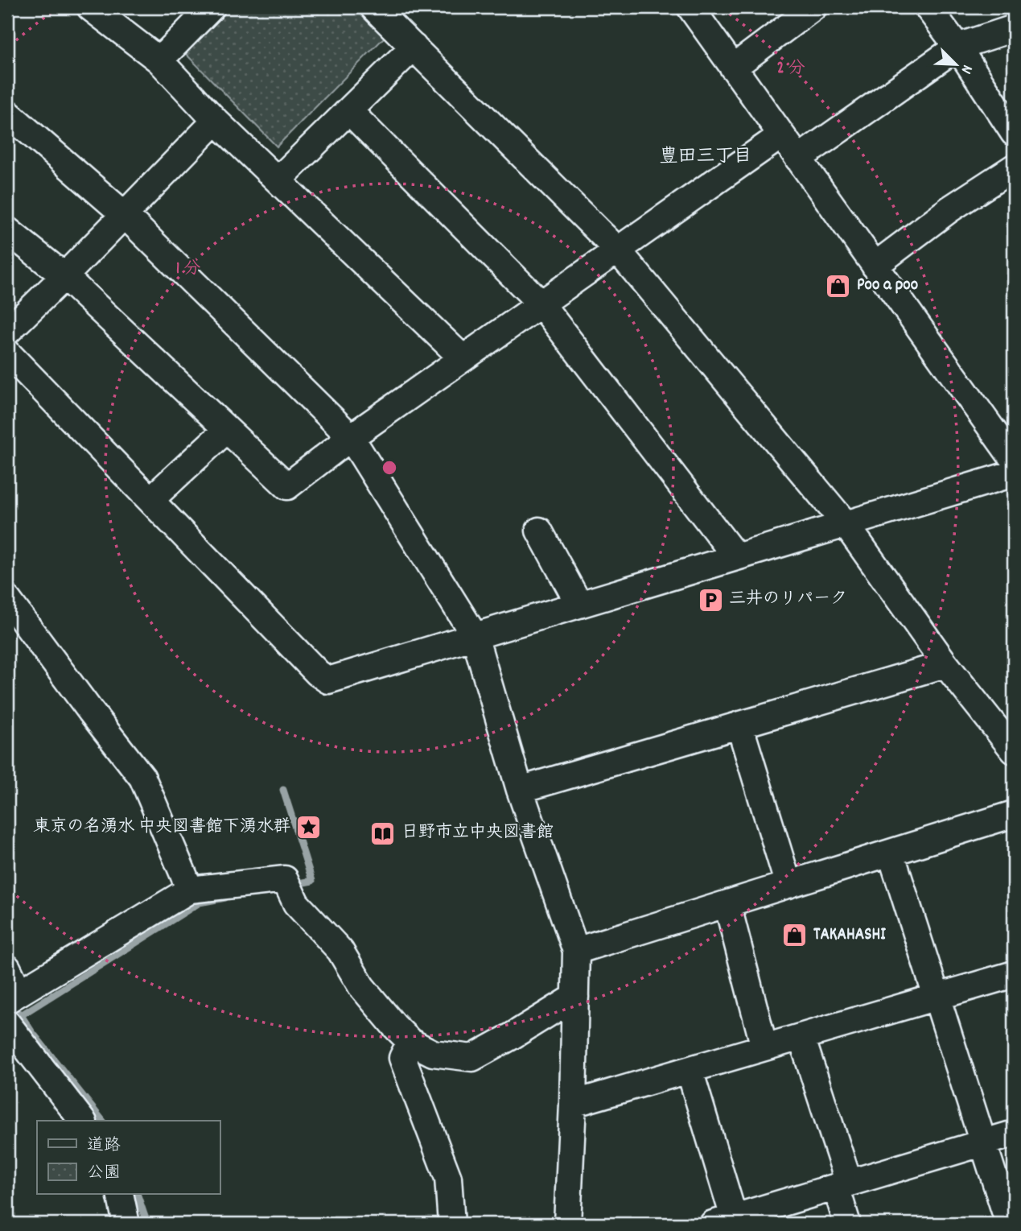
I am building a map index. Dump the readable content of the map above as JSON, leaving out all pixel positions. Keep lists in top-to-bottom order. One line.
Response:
{"districts":["豊田三丁目"],"places":{"shop":["Poo a poo","TAKAHASHI"],"parking":["三井のリパーク"],"place":["東京の名湧水 中央図書館下湧水群"],"library":["日野市立中央図書館"]},"legend":["道路","公園"],"north":"bottom right","rings":["2 分","1 分"]}
